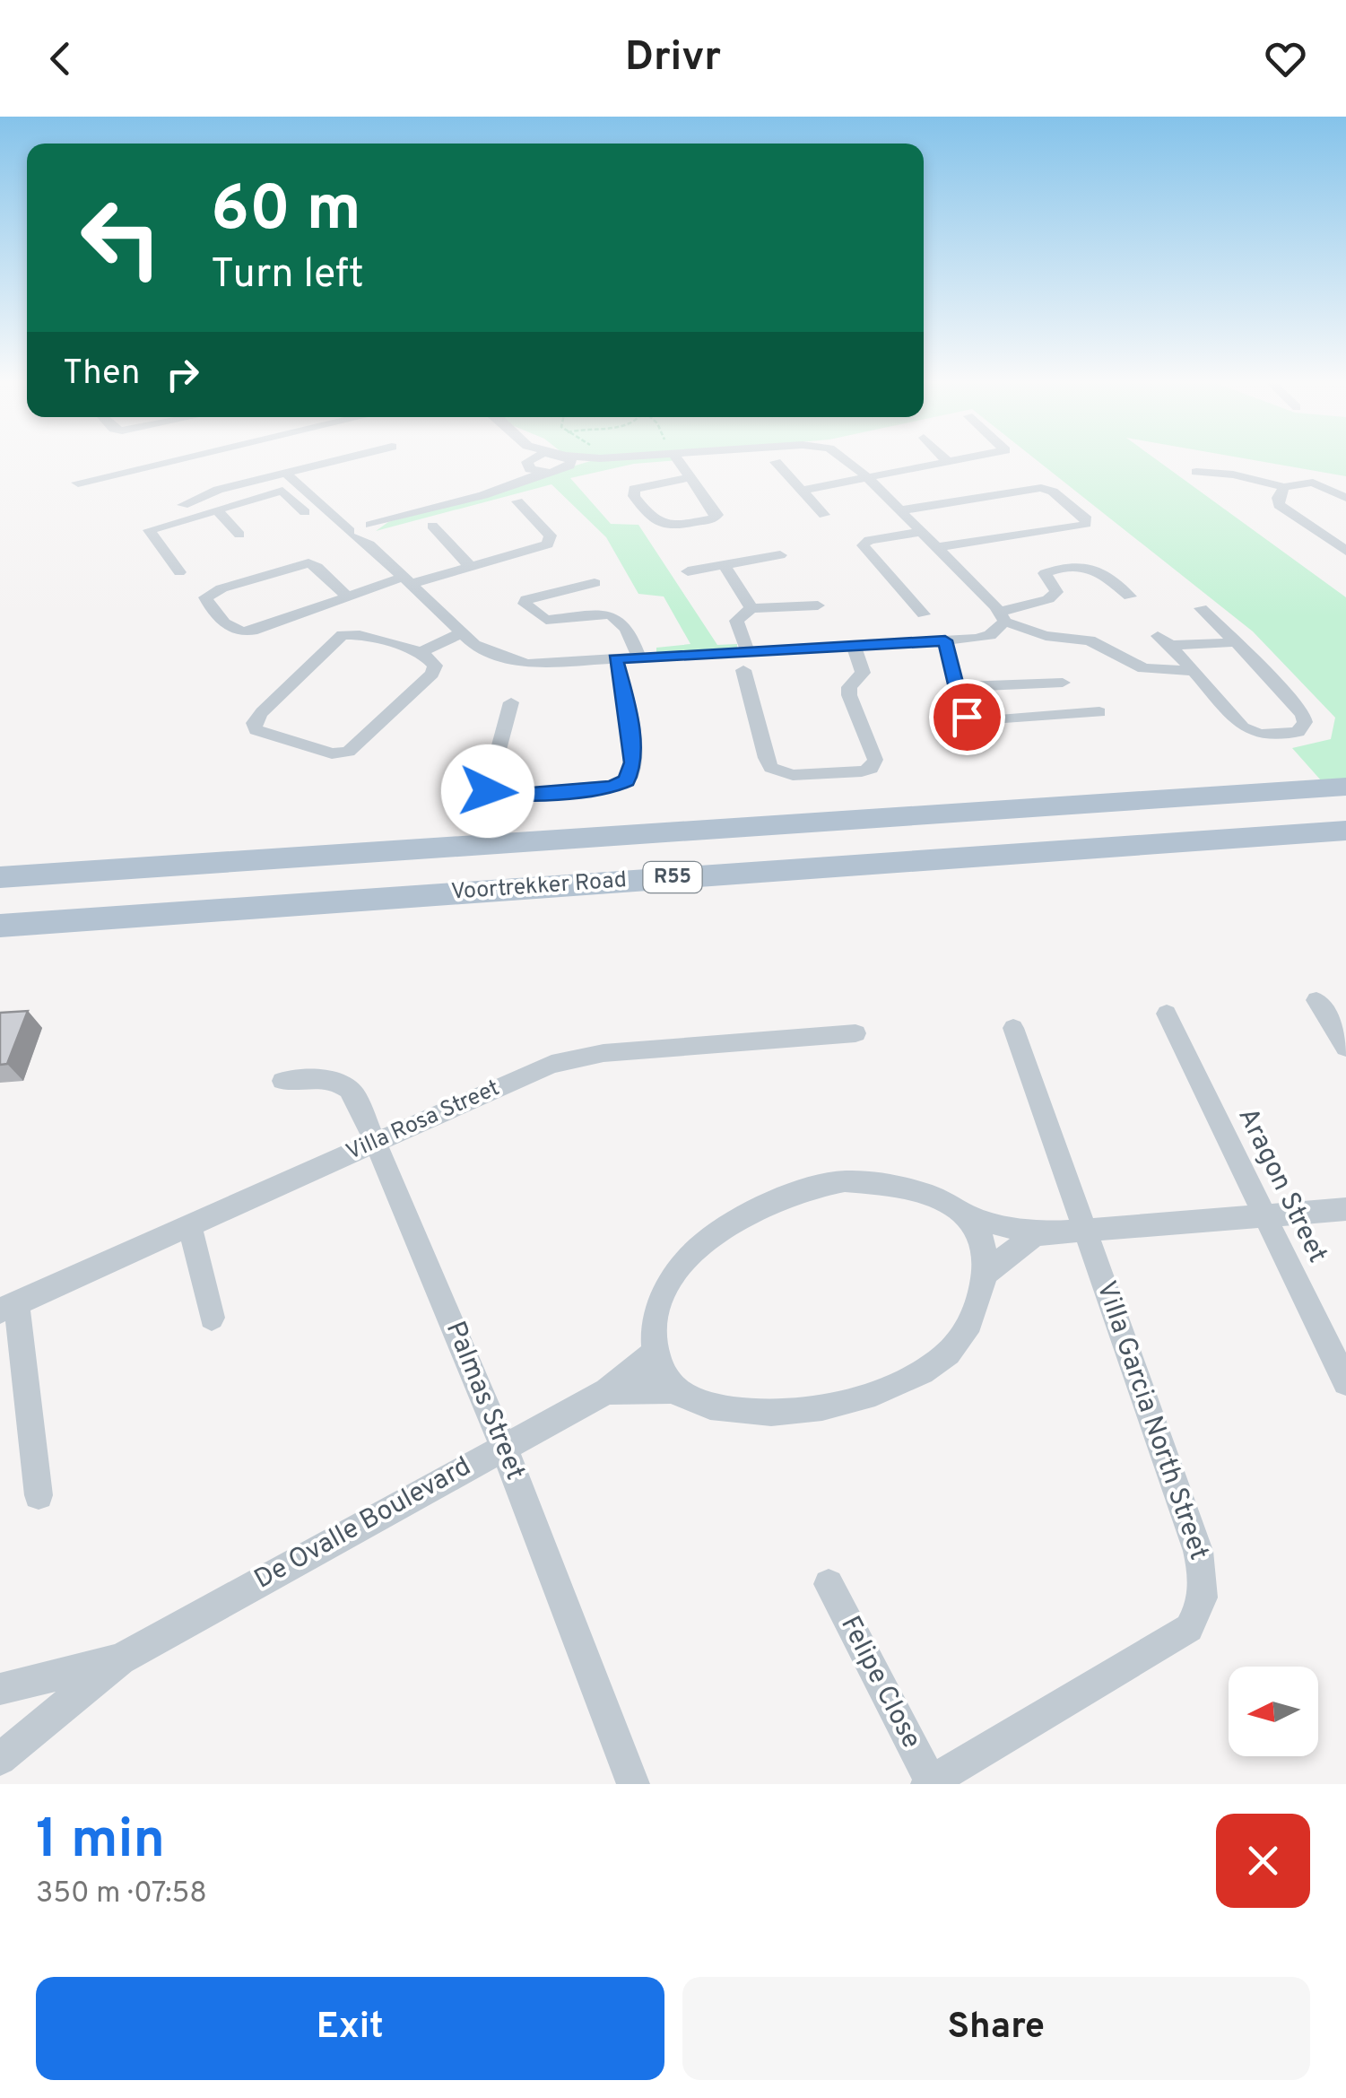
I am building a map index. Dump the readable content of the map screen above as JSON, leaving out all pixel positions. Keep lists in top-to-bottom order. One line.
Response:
{"streets":{"main road":["R55","Voortrekker Road"],"street":["Villa Rosa Street","Aragon Street","Palmas Street","Villa Garcia North Street","De Ovalle Boulevard","Felipe Close"]},"crossings":[["Villa Rosa Street","Palmas Street"],["Palmas Street","De Ovalle Boulevard"],["Villa Garcia North Street","Felipe Close"]],"north":"left","page":{"header":"Drivr","turn":["60 m","Turn left"],"then":"Then","heading":["1 min","350 m · 07:58"],"buttons":["Exit","Share"]}}
